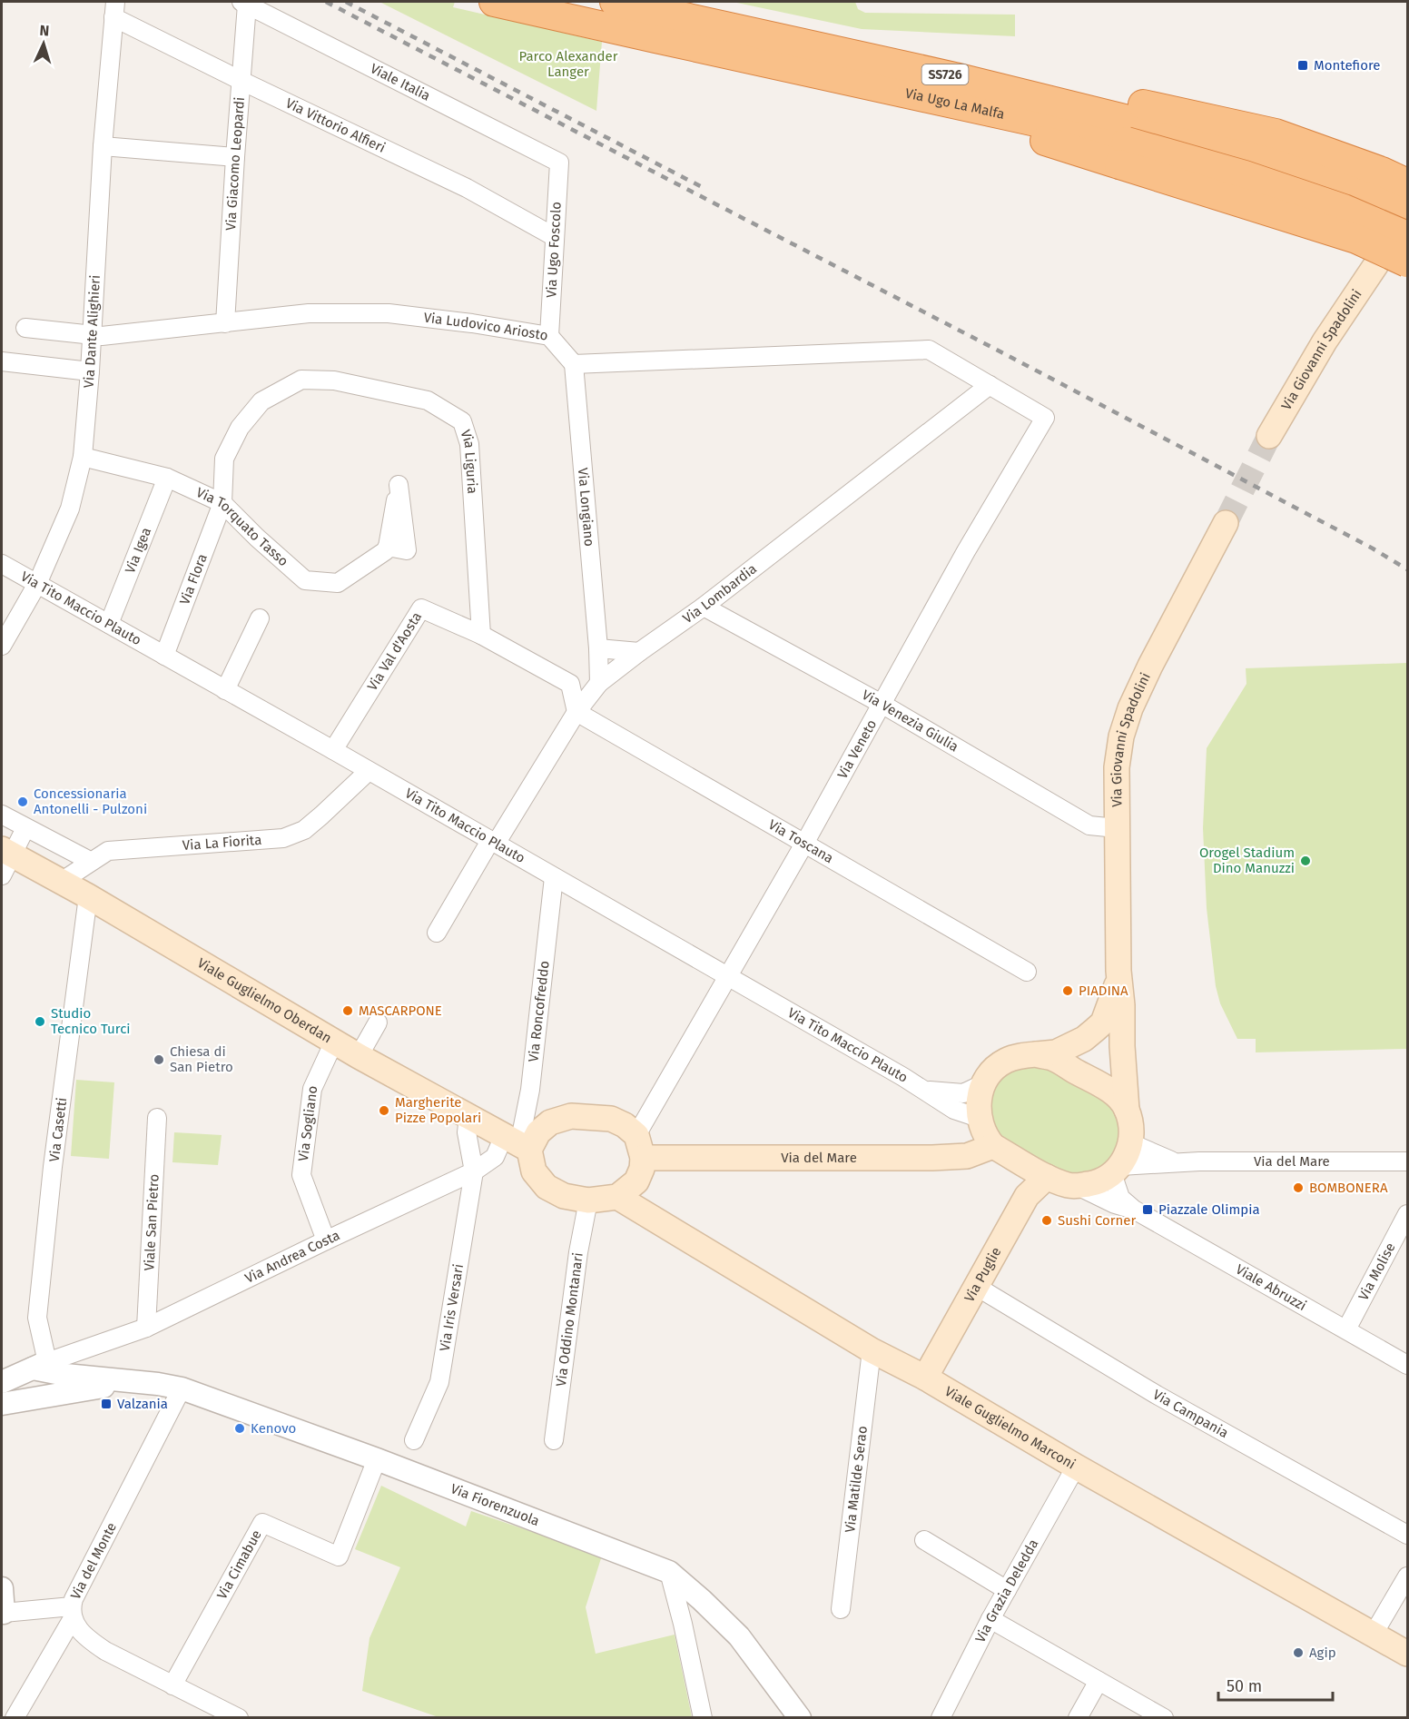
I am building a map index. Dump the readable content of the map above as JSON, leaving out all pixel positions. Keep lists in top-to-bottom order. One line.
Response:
{"streets":{"highway":["SS726","Via Ugo La Malfa"],"main road":["Via Giovanni Spadolini","Viale Guglielmo Oberdan","Via del Mare","Via Puglie","Viale Guglielmo Marconi"],"street":["Viale Italia","Via Vittorio Alfieri","Via Giacomo Leopardi","Via Ugo Foscolo","Via Ludovico Ariosto","Via Dante Alighieri","Via Liguria","Via Longiano","Via Torquato Tasso","Via Igea","Via Flora","Via Lombardia","Via Tito Maccio Plauto","Via Val d'Aosta","Via Venezia Giulia","Via Veneto","Via Toscana","Via La Fiorita","Via Roncofreddo","Via Sogliano","Via Casetti","Viale San Pietro","Via Andrea Costa","Via Molise","Viale Abruzzi","Via Iris Versari","Via Oddino Montanari","Via Campania","Via Matilde Serao","Via Fiorenzuola","Via del Monte","Via Cimabue","Via Grazia Deledda"]},"crossings":[["Viale Italia","Via Giacomo Leopardi"],["Viale Italia","Via Ugo Foscolo"],["Via Vittorio Alfieri","Via Giacomo Leopardi"],["Via Vittorio Alfieri","Via Ugo Foscolo"],["Via Vittorio Alfieri","Via Dante Alighieri"],["Via Giacomo Leopardi","Via Ludovico Ariosto"],["Via Ugo Foscolo","Via Ludovico Ariosto"],["Via Ludovico Ariosto","Via Dante Alighieri"],["Via Ludovico Ariosto","Via Longiano"],["Via Dante Alighieri","Via Torquato Tasso"],["Via Dante Alighieri","Via Tito Maccio Plauto"],["Via Giovanni Spadolini","Via Venezia Giulia"],["Via Liguria","Via Torquato Tasso"],["Via Liguria","Via Flora"],["Via Liguria","Via Val d'Aosta"],["Via Longiano","Via Lombardia"],["Via Torquato Tasso","Via Igea"],["Via Torquato Tasso","Via Flora"],["Via Igea","Via Tito Maccio Plauto"],["Via Flora","Via Tito Maccio Plauto"],["Via Lombardia","Via Tito Maccio Plauto"],["Via Lombardia","Via Venezia Giulia"],["Via Lombardia","Via Veneto"],["Via Lombardia","Via Toscana"],["Via Tito Maccio Plauto","Via Val d'Aosta"],["Via Tito Maccio Plauto","Via Veneto"],["Via Tito Maccio Plauto","Via La Fiorita"],["Via Tito Maccio Plauto","Via Roncofreddo"],["Via Tito Maccio Plauto","Via del Mare"],["Via Tito Maccio Plauto","Via Puglie"],["Via Tito Maccio Plauto","Viale Abruzzi"],["Via Venezia Giulia","Via Veneto"],["Via Veneto","Via Toscana"],["Via Veneto","Viale Guglielmo Oberdan"],["Via Veneto","Via Roncofreddo"],["Via Veneto","Via del Mare"],["Via Veneto","Via Andrea Costa"],["Via Veneto","Via Oddino Montanari"],["Via Veneto","Viale Guglielmo Marconi"],["Via La Fiorita","Viale Guglielmo Oberdan"],["Viale Guglielmo Oberdan","Via Roncofreddo"],["Viale Guglielmo Oberdan","Via Sogliano"],["Viale Guglielmo Oberdan","Via Casetti"],["Viale Guglielmo Oberdan","Via del Mare"],["Viale Guglielmo Oberdan","Via Andrea Costa"],["Viale Guglielmo Oberdan","Via Oddino Montanari"],["Viale Guglielmo Oberdan","Viale Guglielmo Marconi"],["Via Roncofreddo","Via del Mare"],["Via Roncofreddo","Via Andrea Costa"],["Via Roncofreddo","Via Oddino Montanari"],["Via Roncofreddo","Viale Guglielmo Marconi"],["Via Sogliano","Via Andrea Costa"],["Via Casetti","Via Andrea Costa"],["Via Casetti","Via Fiorenzuola"],["Via del Mare","Via Andrea Costa"],["Via del Mare","Via Puglie"],["Via del Mare","Viale Abruzzi"],["Via del Mare","Via Oddino Montanari"],["Via del Mare","Viale Guglielmo Marconi"],["Viale San Pietro","Via Andrea Costa"],["Via Andrea Costa","Via Iris Versari"],["Via Andrea Costa","Via Oddino Montanari"],["Via Andrea Costa","Viale Guglielmo Marconi"],["Via Andrea Costa","Via Fiorenzuola"],["Via Molise","Viale Abruzzi"],["Via Puglie","Viale Abruzzi"],["Via Puglie","Via Campania"],["Via Puglie","Viale Guglielmo Marconi"],["Via Oddino Montanari","Viale Guglielmo Marconi"],["Viale Guglielmo Marconi","Via Matilde Serao"],["Viale Guglielmo Marconi","Via Grazia Deledda"],["Via Fiorenzuola","Via del Monte"],["Via Fiorenzuola","Via Cimabue"],["Via del Monte","Via Cimabue"]],"parks":["Parco Alexander Langer"],"places":{"transit":["Montefiore","Piazzale Olimpia","Valzania"],"other":["Concessionaria Antonelli - Pulzoni","Orogel Stadium Dino Manuzzi","PIADINA","MASCARPONE","Studio Tecnico Turci","Chiesa di San Pietro","Margherite Pizze Popolari","BOMBONERA","Sushi Corner","Kenovo","Agip"]},"scale_bar":"50 m","north":"top"}
